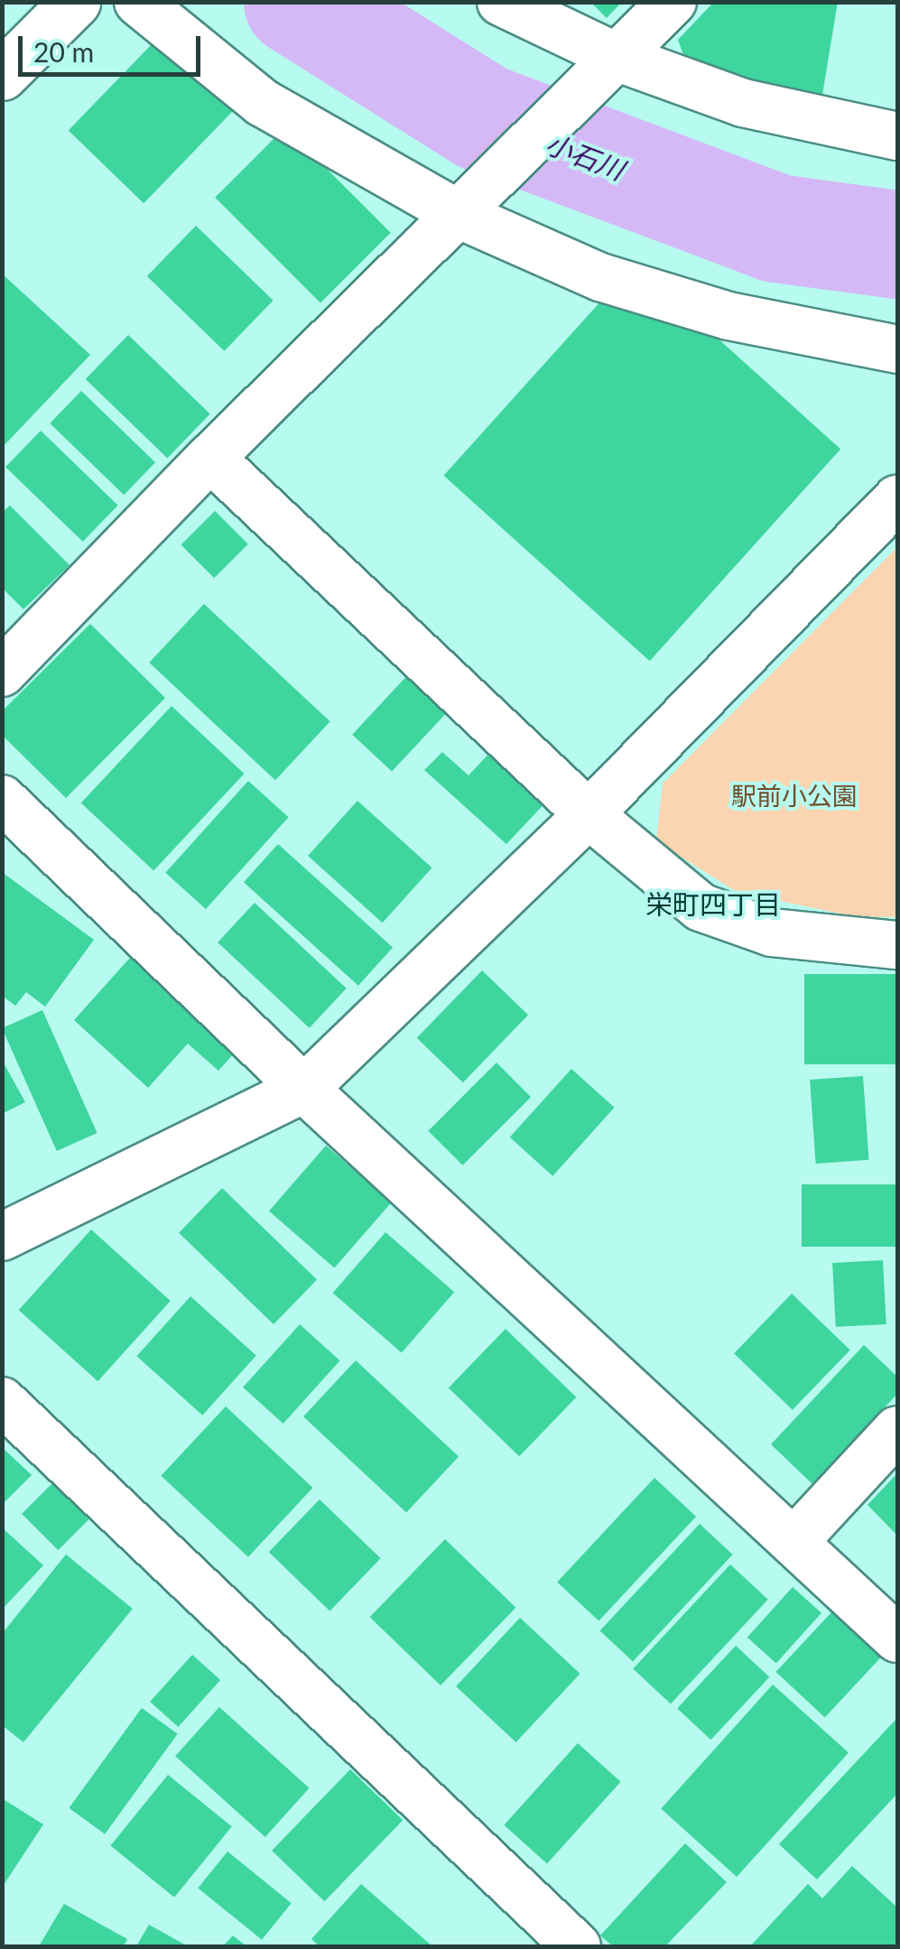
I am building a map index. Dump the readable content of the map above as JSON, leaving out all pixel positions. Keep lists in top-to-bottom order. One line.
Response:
{"districts":["栄町四丁目"],"water":["小石川"],"parks":["駅前小公園"],"scale_bar":"20 m"}
